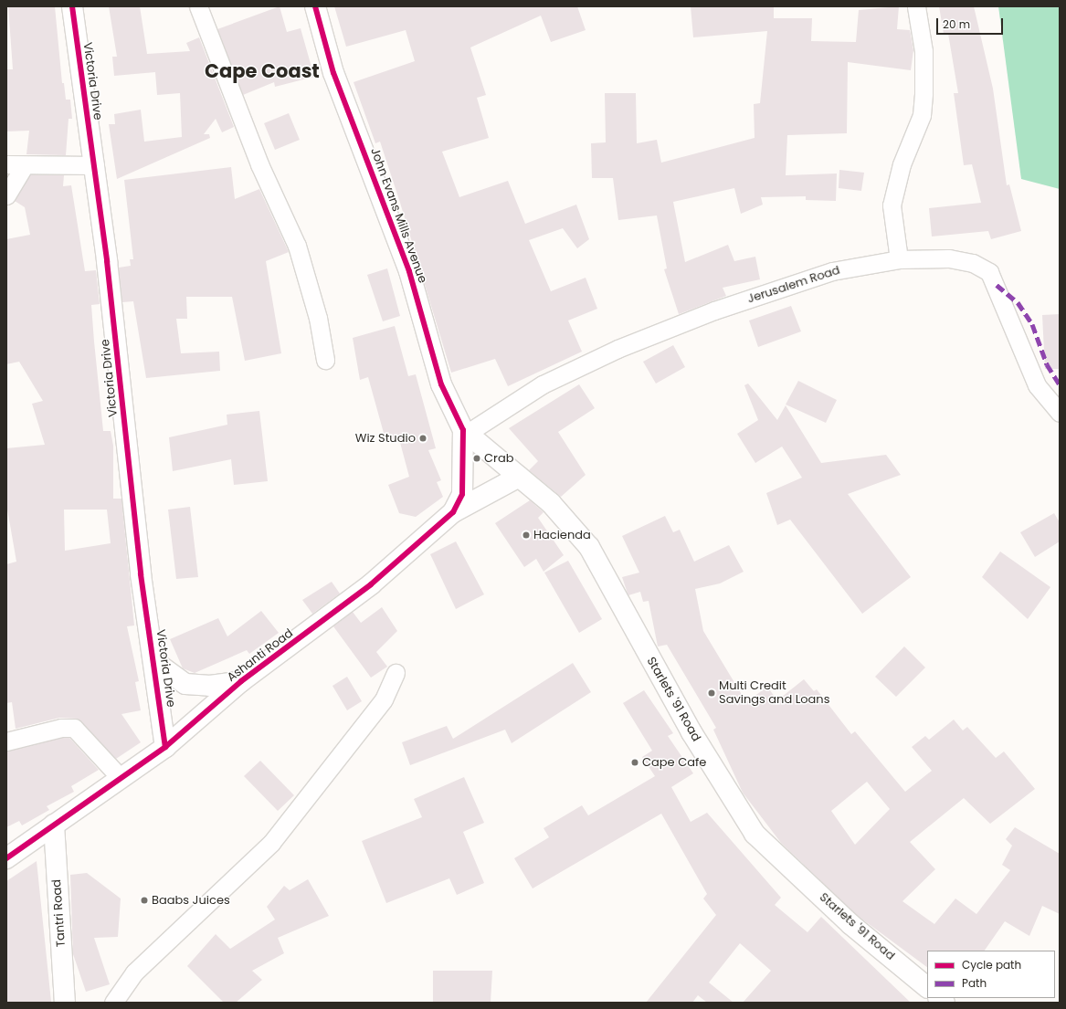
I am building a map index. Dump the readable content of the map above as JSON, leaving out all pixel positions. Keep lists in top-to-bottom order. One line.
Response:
{"streets":{"street":["Victoria Drive","John Evans Mills Avenue","Jerusalem Road","Ashanti Road","Starlets '91 Road","Tantri Road"]},"crossings":[["Victoria Drive","Ashanti Road"],["John Evans Mills Avenue","Jerusalem Road"],["John Evans Mills Avenue","Ashanti Road"],["John Evans Mills Avenue","Starlets '91 Road"],["Jerusalem Road","Ashanti Road"],["Jerusalem Road","Starlets '91 Road"],["Ashanti Road","Starlets '91 Road"],["Ashanti Road","Tantri Road"]],"districts":["Cape Coast"],"places":["Wiz Studio","Crab","Hacienda","Multi Credit Savings and Loans","Cape Cafe","Baabs Juices"],"legend":["Cycle path","Path"],"scale_bar":"20 m"}
